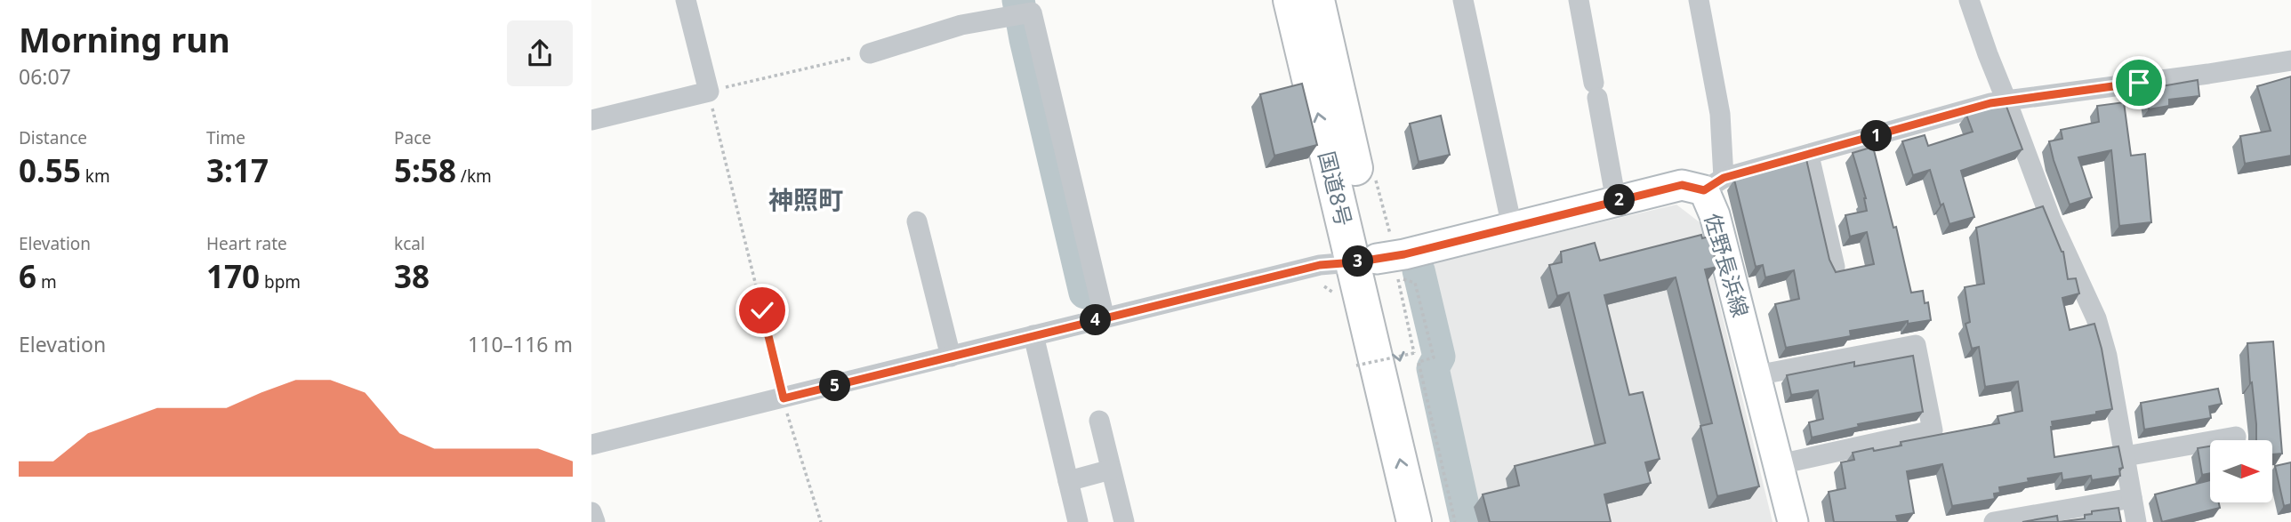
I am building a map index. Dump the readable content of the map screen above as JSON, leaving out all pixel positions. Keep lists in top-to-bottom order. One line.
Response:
{"streets":{"highway":["国道8号"],"main road":["佐野長浜線"]},"crossings":[["国道8号","佐野長浜線"]],"districts":["神照町"],"north":"right","page":{"heading":["Morning run","06:07"],"stats":[["Distance","0.55 km"],["Time","3:17"],["Pace","5:58 /km"],["Elevation","6 m"],["Heart rate","170 bpm"],["kcal","38"]],"pins":["1","2","3","4","5"],"chart":["Elevation","110–116 m"]}}
